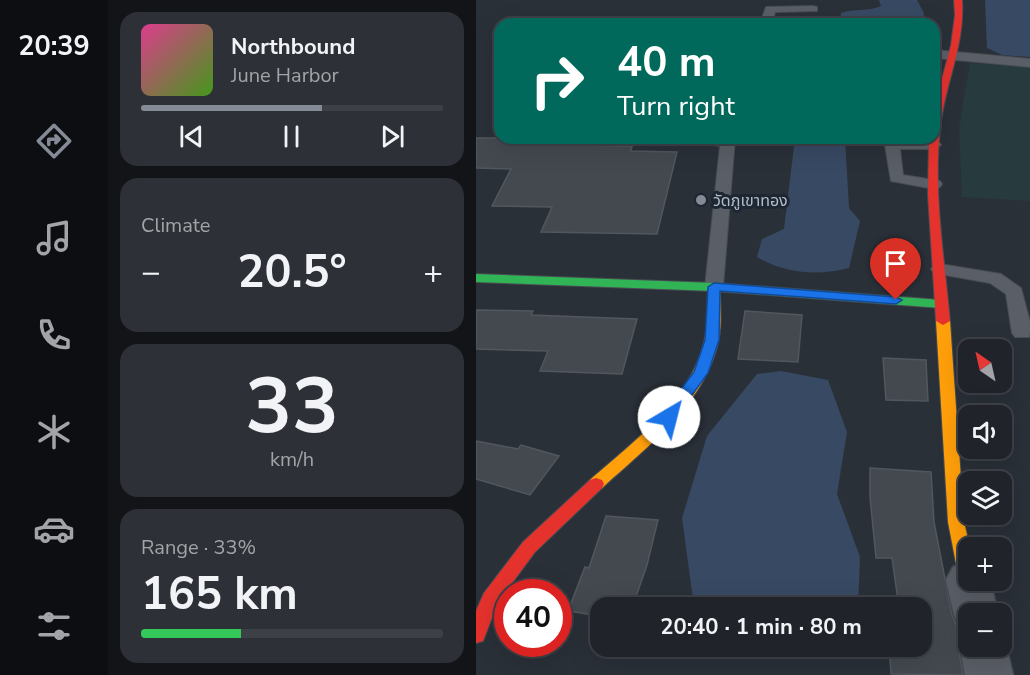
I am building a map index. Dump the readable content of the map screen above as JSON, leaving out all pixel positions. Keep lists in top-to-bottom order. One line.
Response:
{"places":["วัดภูเขาทอง"],"north":"top left","page":{"tabs":"20:39","turn":["40 m","Turn right"],"song":["Northbound","June Harbor"],"tile":["Climate",["33","km/h"],["Range · 33%","165 km"]],"heat":["−","20.5°","+"],"map_buttons":["+","−"],"limit":"40","trip":"20:40 · 1 min · 80 m"}}
